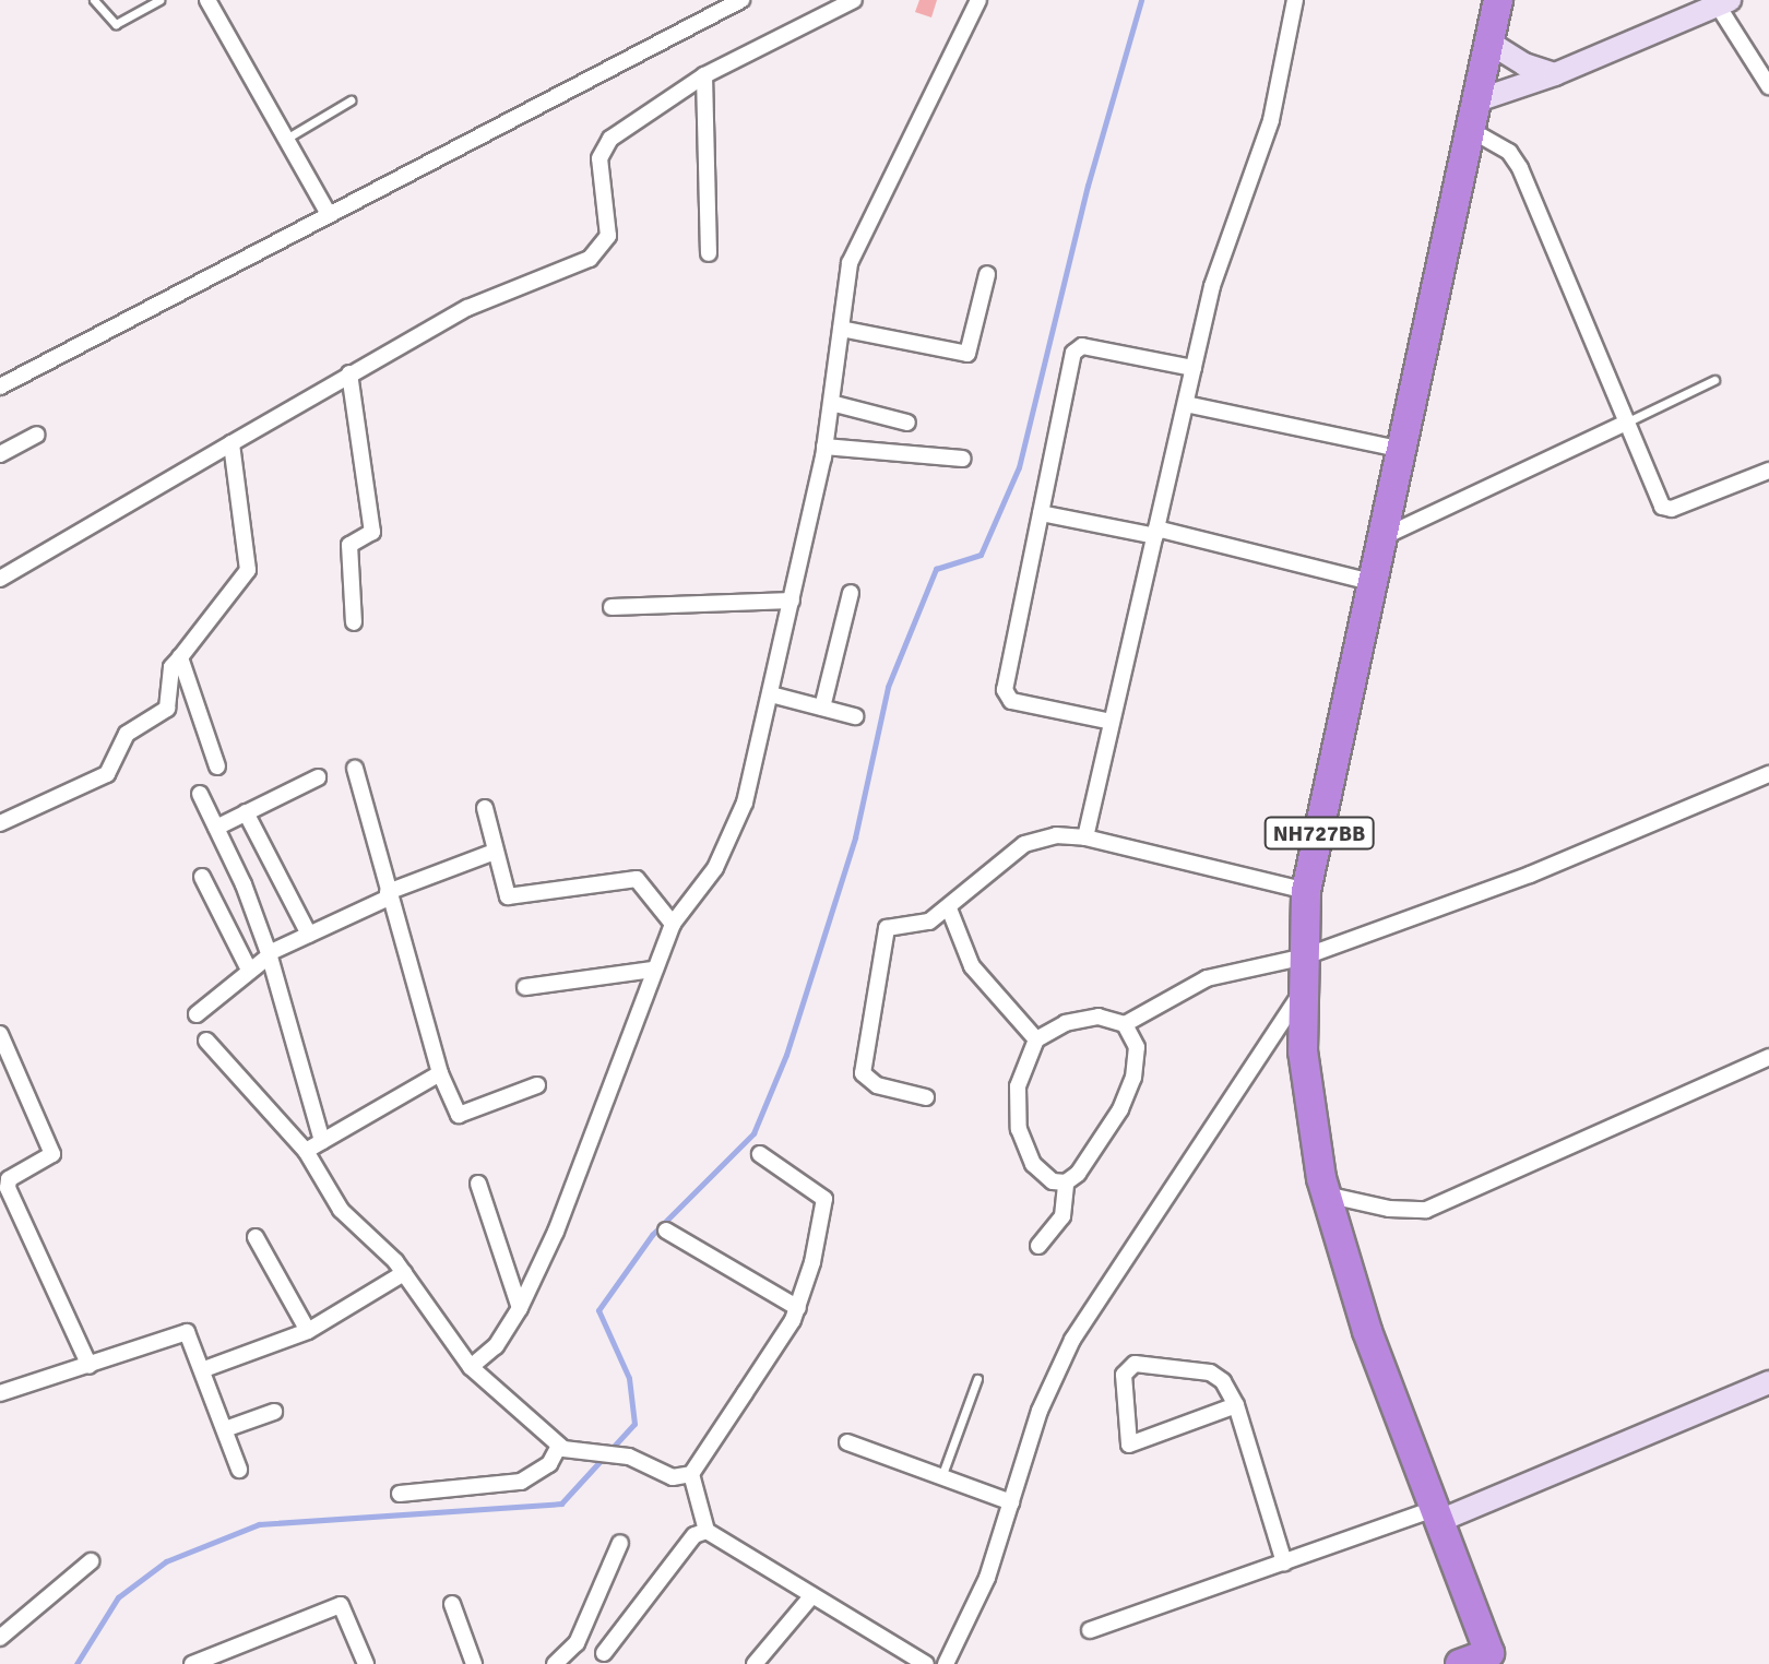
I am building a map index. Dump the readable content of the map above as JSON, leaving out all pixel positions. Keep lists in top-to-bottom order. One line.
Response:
{"streets":{"highway":["NH727BB"]}}
